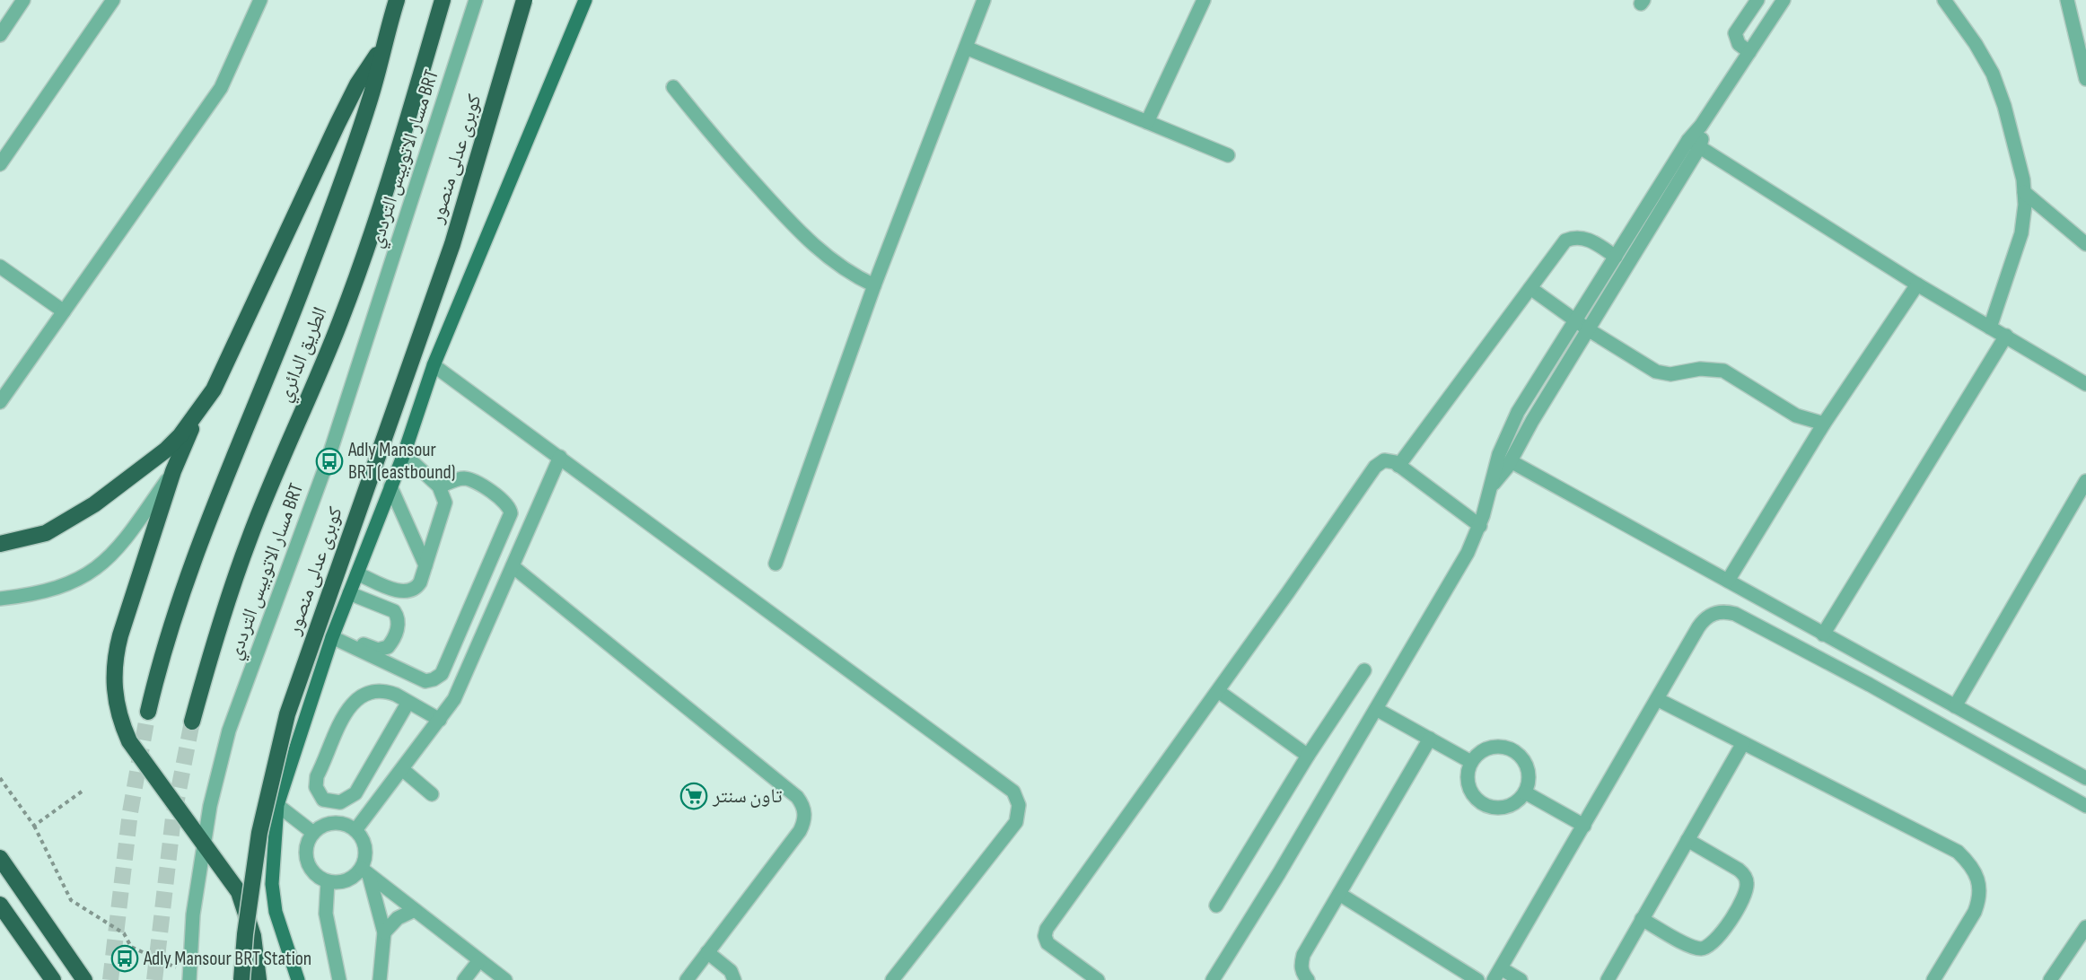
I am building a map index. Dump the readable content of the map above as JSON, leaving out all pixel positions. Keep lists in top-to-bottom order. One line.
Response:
{"streets":{"highway":["كوبرى عدلى منصور","الطريق الدائري"],"street":["مسار الاتوبيس الترددي BRT"]},"places":{"bus stop":["Adly Mansour BRT (eastbound)","Adly Mansour BRT Station"],"supermarket":["تاون سنتر"]}}
